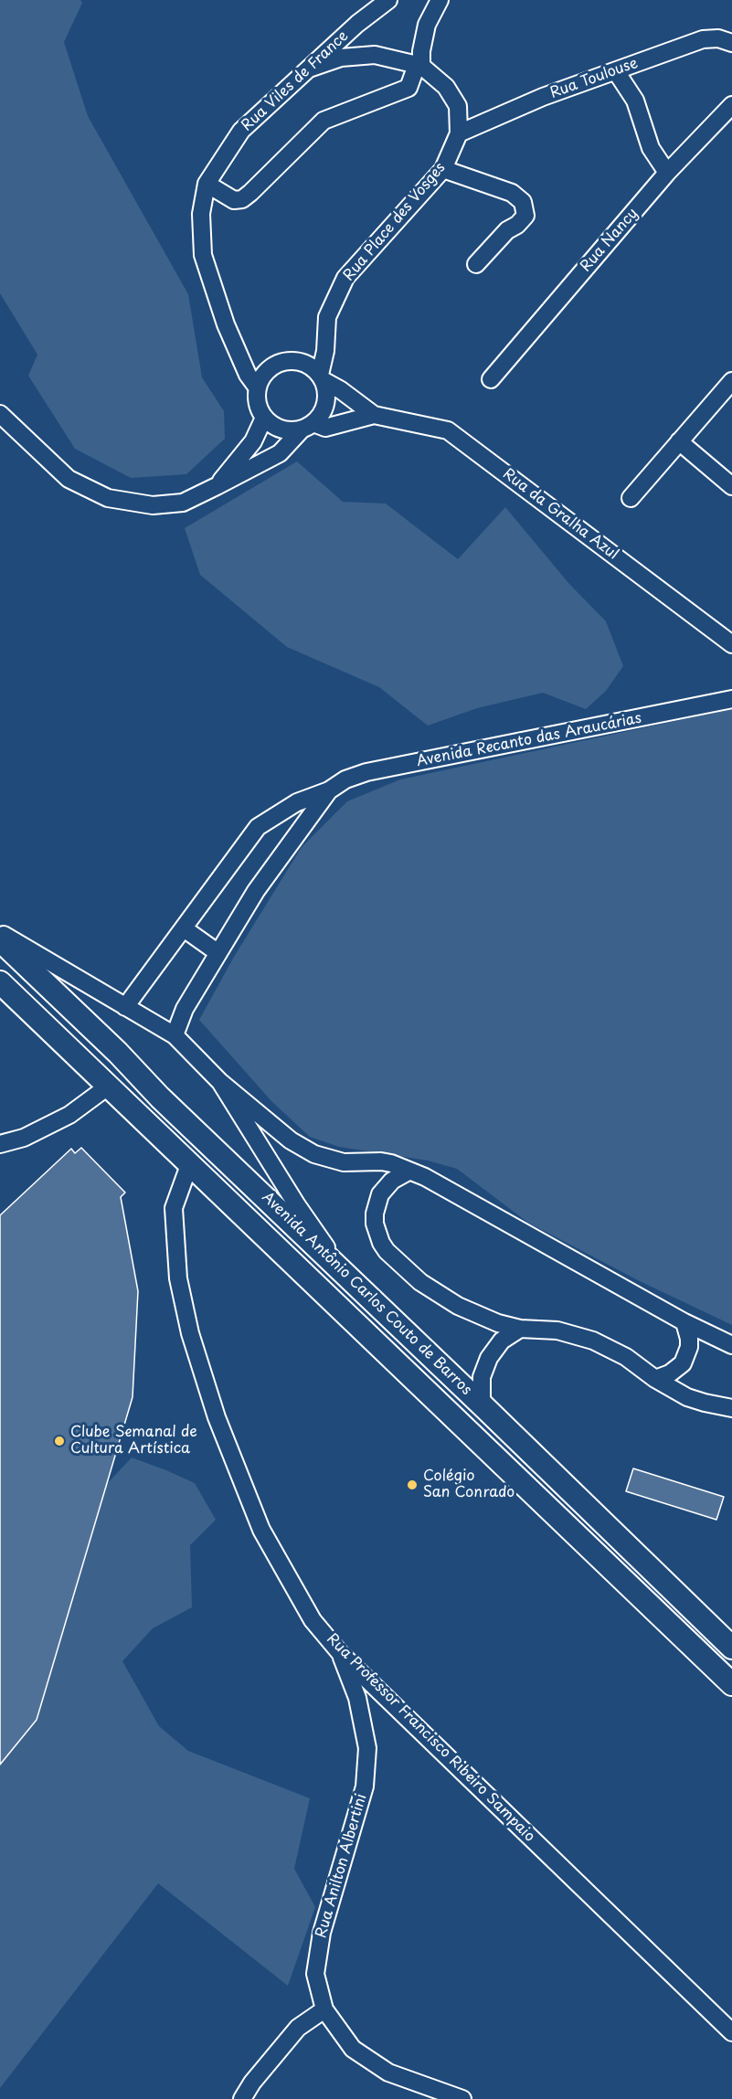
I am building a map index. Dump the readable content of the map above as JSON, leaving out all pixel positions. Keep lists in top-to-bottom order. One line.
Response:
{"streets":{"main road":["Avenida Antônio Carlos Couto de Barros"],"street":["Rua Toulouse","Rua Viles de France","Rua Place des Vosges","Rua Nancy","Rua da Gralha Azul","Avenida Recanto das Araucárias","Rua Professor Francisco Ribeiro Sampaio","Rua Anilton Albertini"]},"crossings":[["Rua Toulouse","Rua Place des Vosges"],["Rua Viles de France","Rua Place des Vosges"],["Rua Viles de France","Rua da Gralha Azul"],["Rua Place des Vosges","Rua da Gralha Azul"],["Avenida Antônio Carlos Couto de Barros","Rua Professor Francisco Ribeiro Sampaio"],["Rua Professor Francisco Ribeiro Sampaio","Rua Anilton Albertini"]],"places":["Clube Semanal de Cultura Artística","Colégio San Conrado"]}
